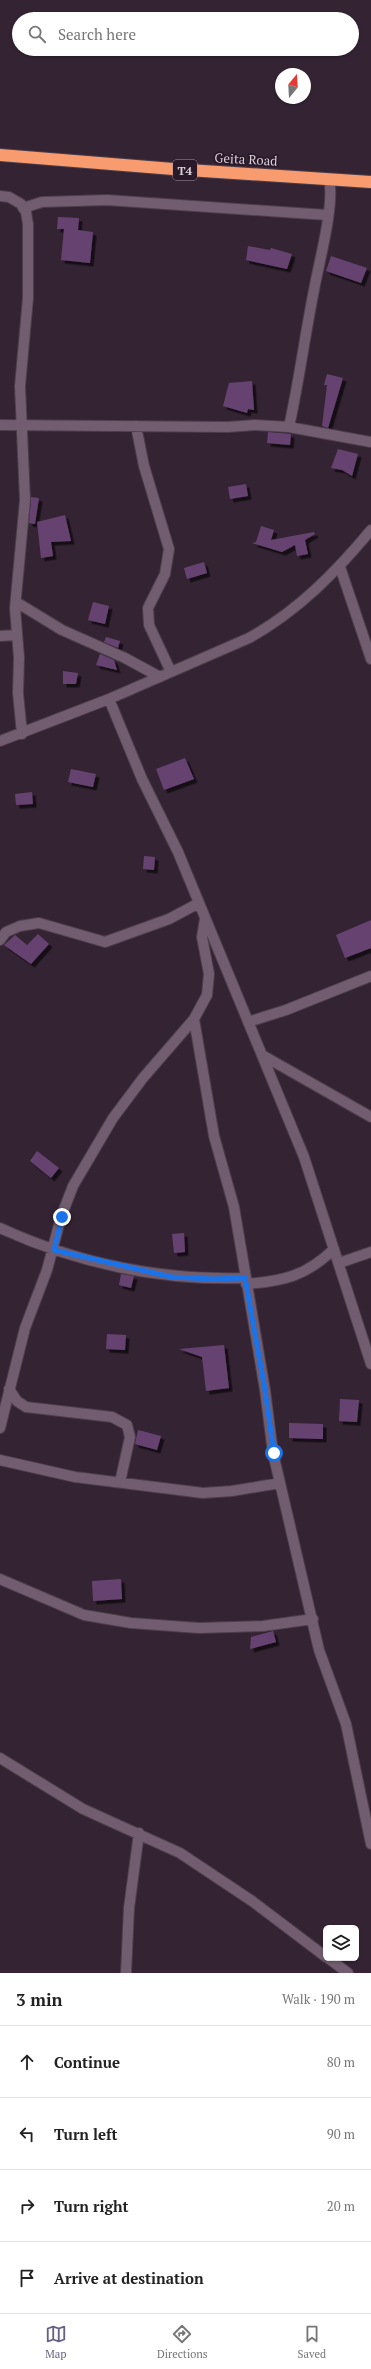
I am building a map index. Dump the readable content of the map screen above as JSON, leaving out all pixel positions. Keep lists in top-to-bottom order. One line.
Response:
{"streets":{"highway":["Geita Road","T4"]},"north":"top","page":{"search":"Search here","heading":["3 min","Walk · 190 m"],"list":[["Continue","80 m"],["Turn left","90 m"],["Turn right","20 m"],"Arrive at destination"],"nav":["Map","Directions","Saved"]}}
